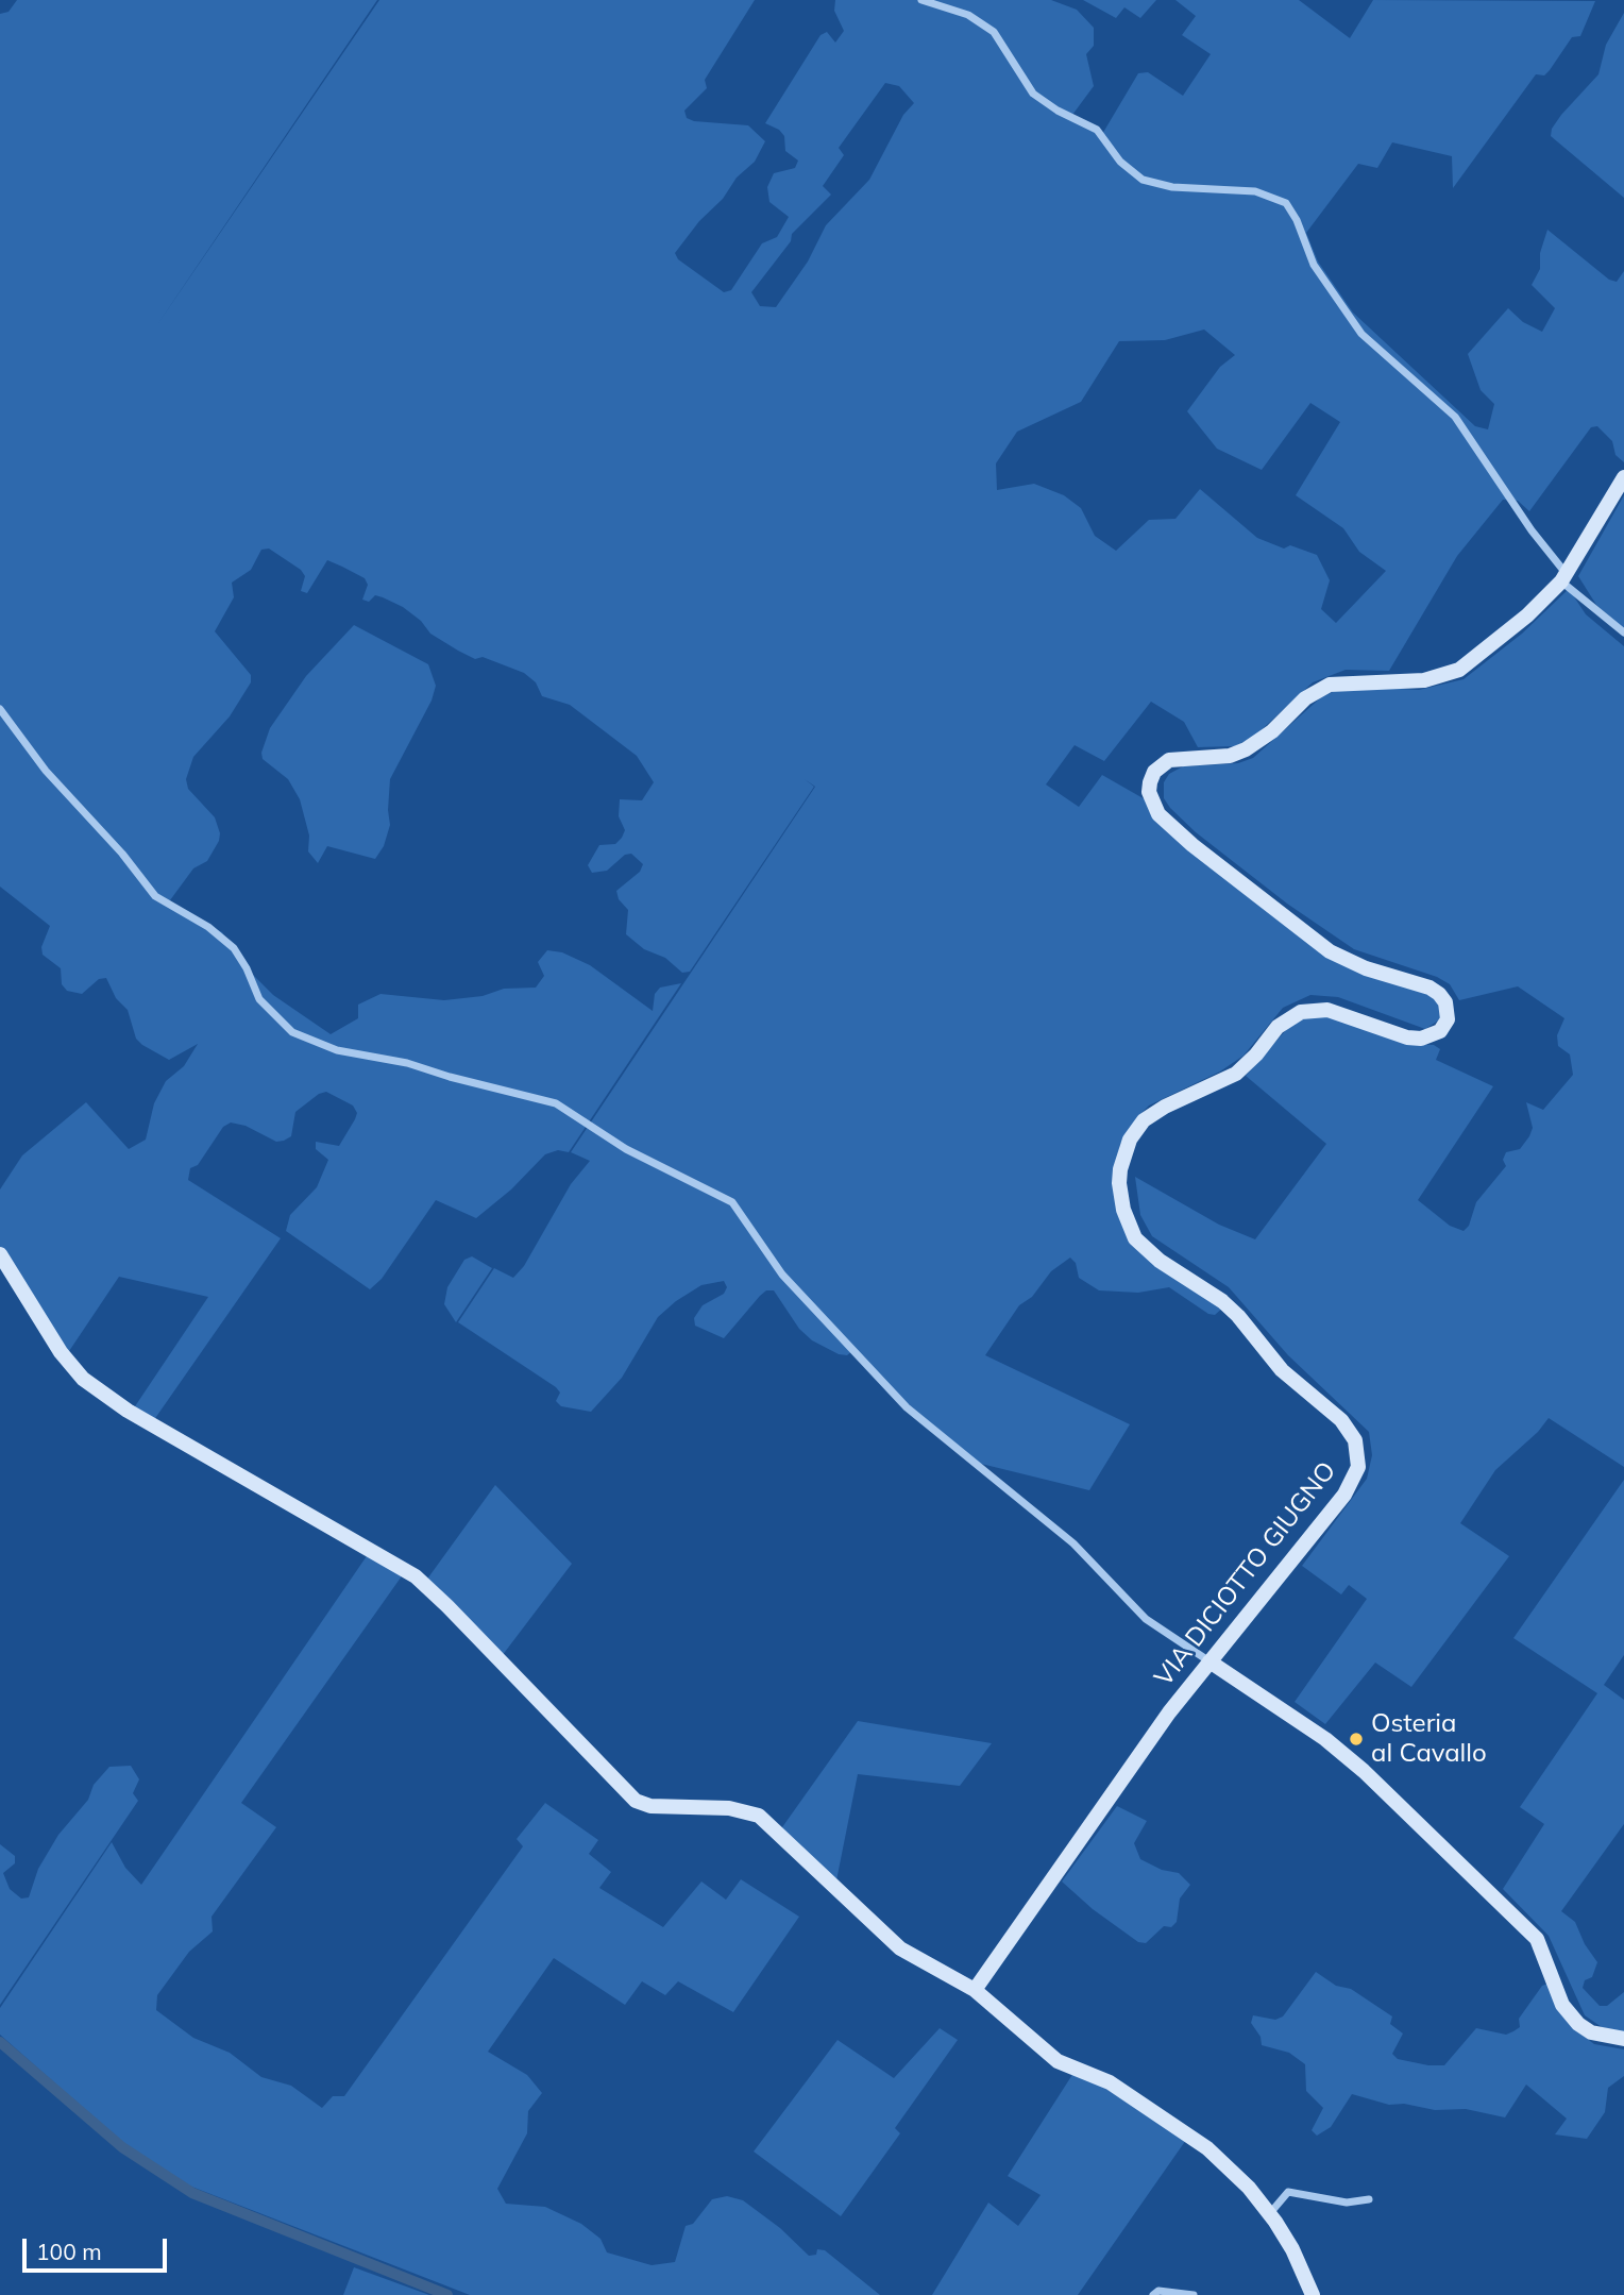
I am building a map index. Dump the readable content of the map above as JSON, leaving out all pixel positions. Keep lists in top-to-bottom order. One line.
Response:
{"streets":{"main road":["VIA DICIOTTO GIUGNO"]},"places":["Osteria al Cavallo"],"scale_bar":"100 m"}
